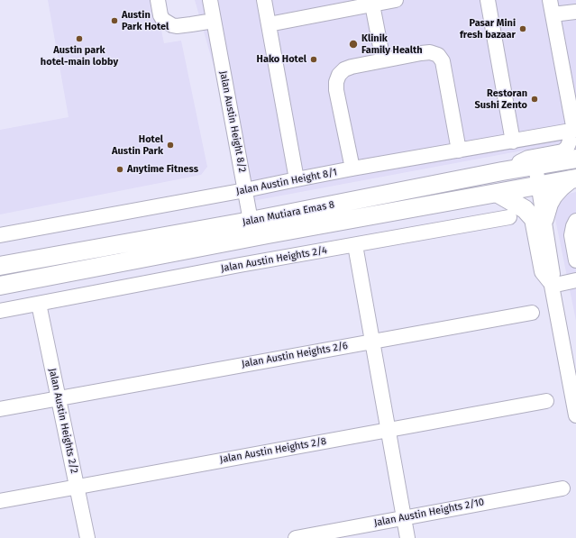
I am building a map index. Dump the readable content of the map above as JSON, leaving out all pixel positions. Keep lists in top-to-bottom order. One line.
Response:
{"streets":{"main road":["Jalan Mutiara Emas 8"],"street":["Jalan Austin Height 8/2","Jalan Austin Height 8/1","Jalan Austin Heights 2/4","Jalan Austin Heights 2/6","Jalan Austin Heights 2/2","Jalan Austin Heights 2/8","Jalan Austin Heights 2/10"]},"crossings":[["Jalan Austin Height 8/2","Jalan Austin Height 8/1"],["Jalan Austin Height 8/2","Jalan Mutiara Emas 8"],["Jalan Austin Heights 2/4","Jalan Austin Heights 2/2"],["Jalan Austin Heights 2/6","Jalan Austin Heights 2/2"],["Jalan Austin Heights 2/2","Jalan Austin Heights 2/8"]],"places":["Austin Park Hotel","Pasar Mini fresh bazaar","Austin park hotel-main lobby","Klinik Family Health","Hako Hotel","Restoran Sushi Zento","Hotel Austin Park","Anytime Fitness"]}
